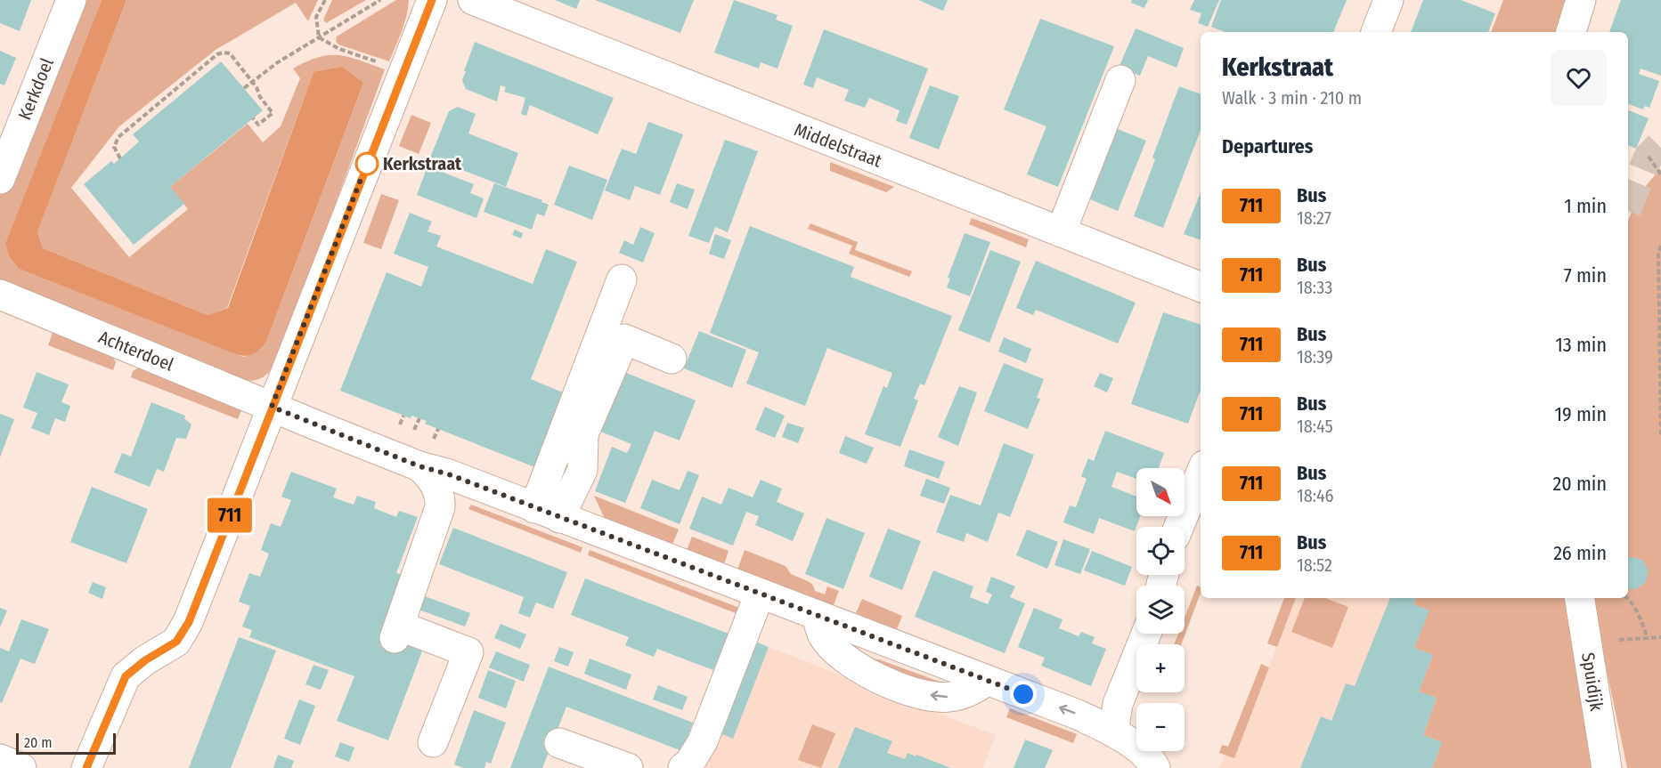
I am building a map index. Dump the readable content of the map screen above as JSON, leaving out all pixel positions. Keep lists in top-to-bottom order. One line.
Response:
{"streets":{"street":["Kerkdoel","Middelstraat","Achterdoel","Spuidijk"]},"places":["Kerkstraat"],"lines":["bus line 711"],"scale_bar":"20 m","north":"bottom right","page":{"on_map":"711","heading":[["Kerkstraat","Walk · 3 min · 210 m"],"Departures"],"list":[{"mark":"711","name":"Bus","note":"18:27","value":"1 min"},{"mark":"711","name":"Bus","note":"18:33","value":"7 min"},{"mark":"711","name":"Bus","note":"18:39","value":"13 min"},{"mark":"711","name":"Bus","note":"18:45","value":"19 min"},{"mark":"711","name":"Bus","note":"18:46","value":"20 min"},{"mark":"711","name":"Bus","note":"18:52","value":"26 min"}],"map_buttons":["+","−"],"scale":"20 m"}}
